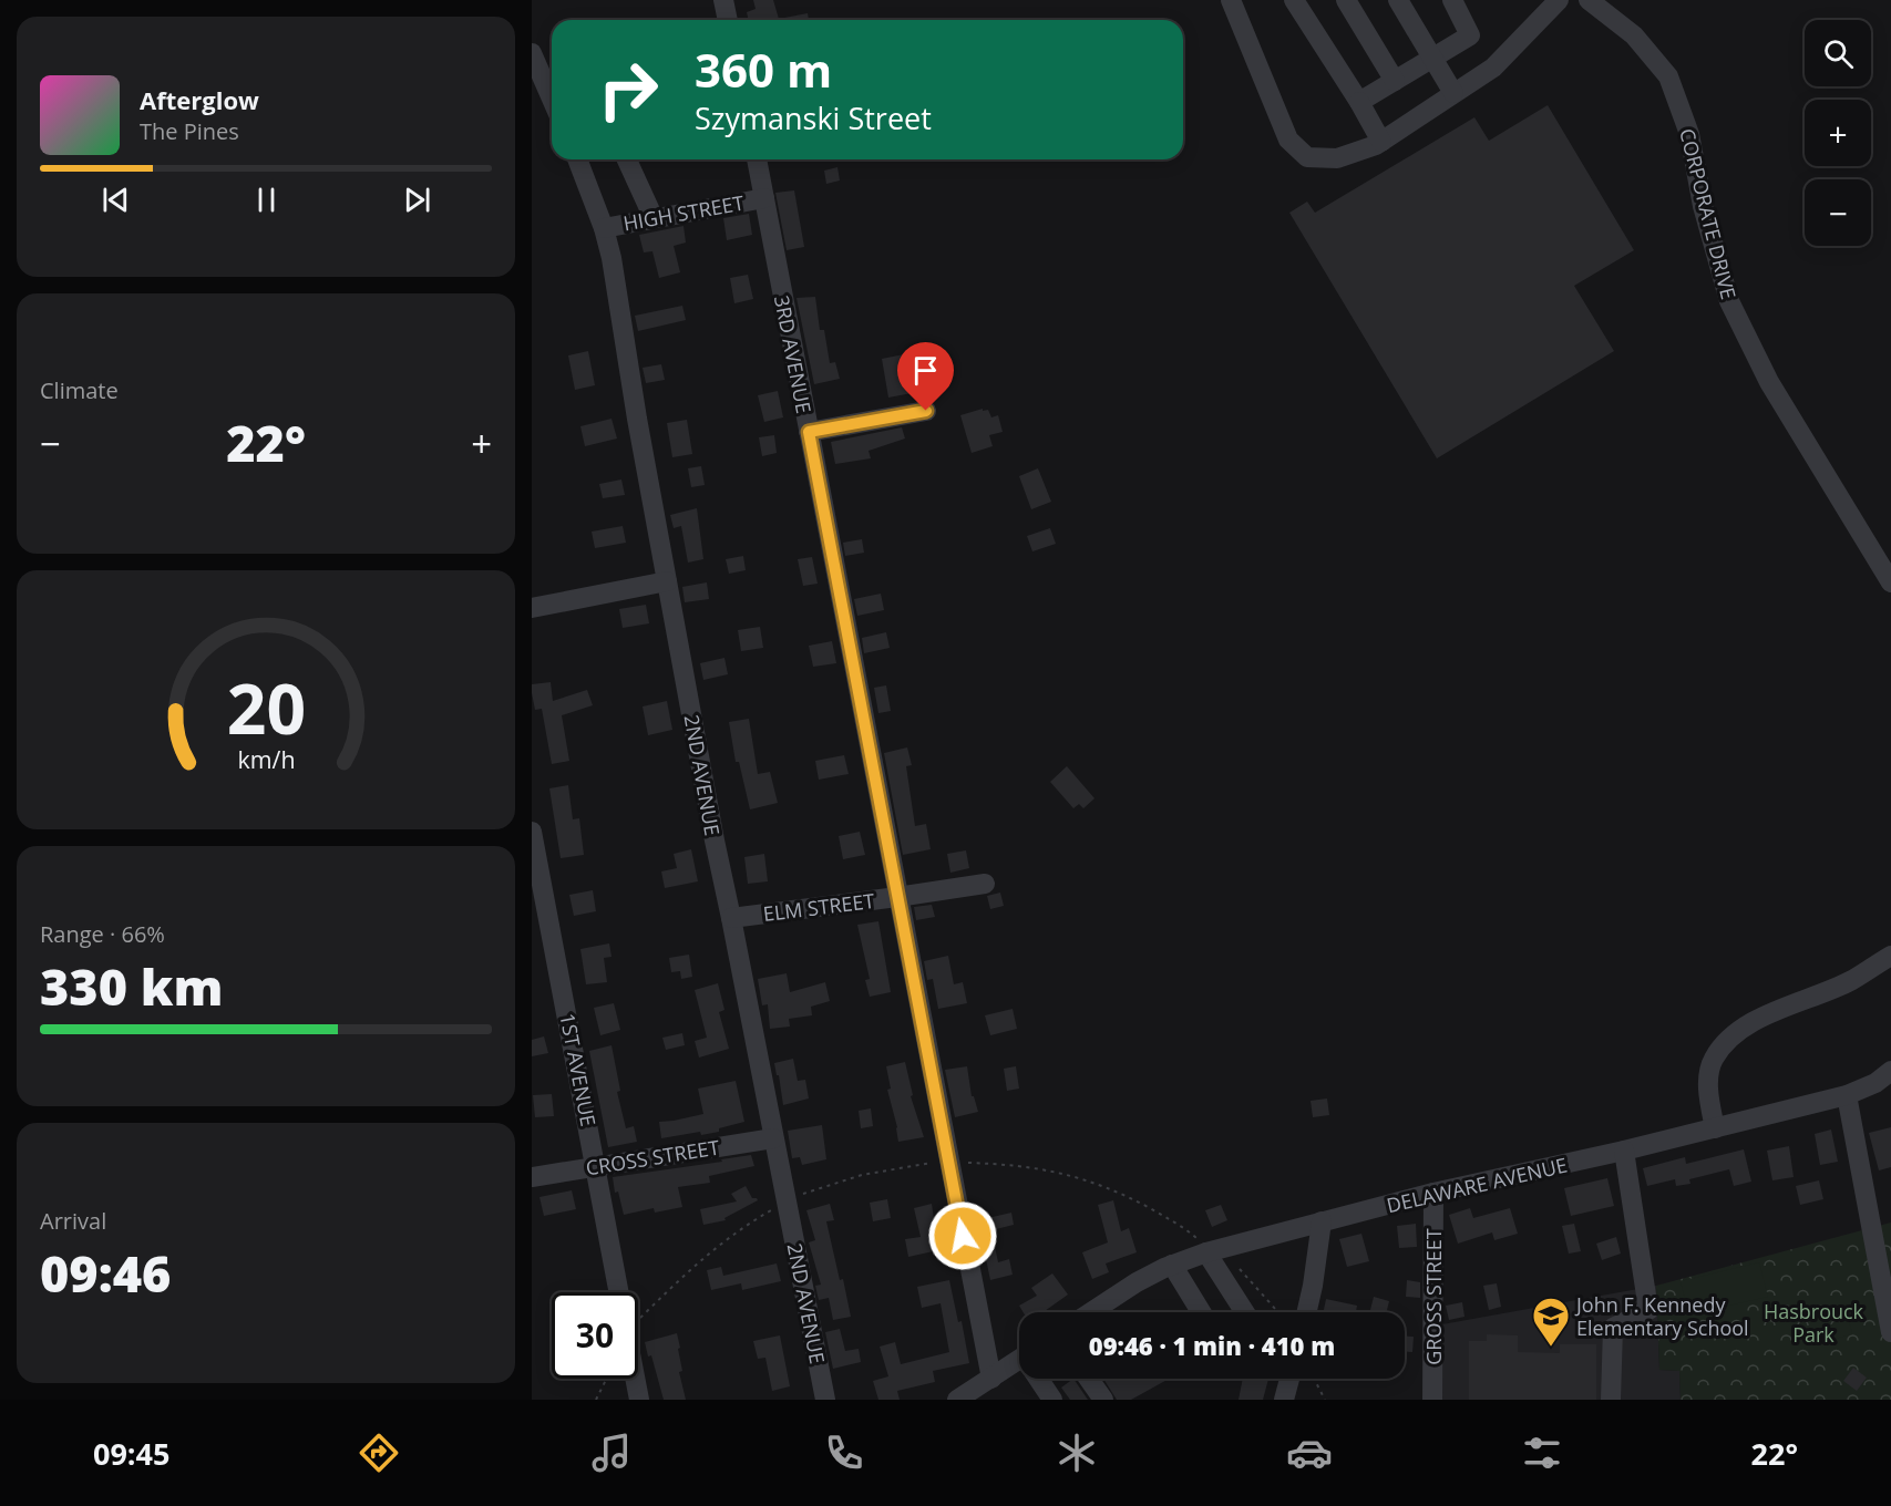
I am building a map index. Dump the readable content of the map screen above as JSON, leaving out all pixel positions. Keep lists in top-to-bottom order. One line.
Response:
{"streets":{"street":["HIGH STREET","CORPORATE DRIVE","3RD AVENUE","2ND AVENUE","ELM STREET","1ST AVENUE","CROSS STREET","DELAWARE AVENUE","GROSS STREET"]},"crossings":[["HIGH STREET","3RD AVENUE"],["HIGH STREET","2ND AVENUE"],["3RD AVENUE","ELM STREET"],["2ND AVENUE","ELM STREET"],["2ND AVENUE","CROSS STREET"],["1ST AVENUE","CROSS STREET"],["DELAWARE AVENUE","GROSS STREET"]],"parks":["Hasbrouck Park"],"places":{"school or university":["John F. Kennedy Elementary School"]},"page":{"map_buttons":["+","−"],"turn":["360 m","Szymanski Street"],"song":["Afterglow","The Pines"],"tile":["Climate",["Range · 66%","330 km"],["Arrival","09:46"]],"heat":["−","22°","+"],"limit":"30","trip":"09:46 · 1 min · 410 m","tabs":["09:45","22°"],"gauge":["20","km/h"]}}
